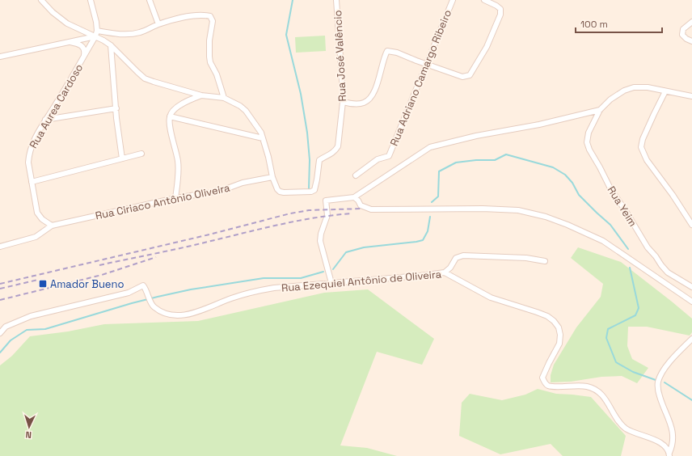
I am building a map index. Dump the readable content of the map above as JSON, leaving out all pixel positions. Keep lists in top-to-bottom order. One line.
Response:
{"streets":{"street":["Rua José Valêncio","Rua Adriano Camargo Ribeiro","Rua Aurea Cardoso","Rua Ciriaco Antônio Oliveira","Rua Yeim","Rua Ezequiel Antônio de Oliveira"]},"crossings":[["Rua José Valêncio","Rua Ciriaco Antônio Oliveira"]],"places":{"transit":["Amador Bueno"]},"scale_bar":"100 m","north":"bottom"}
